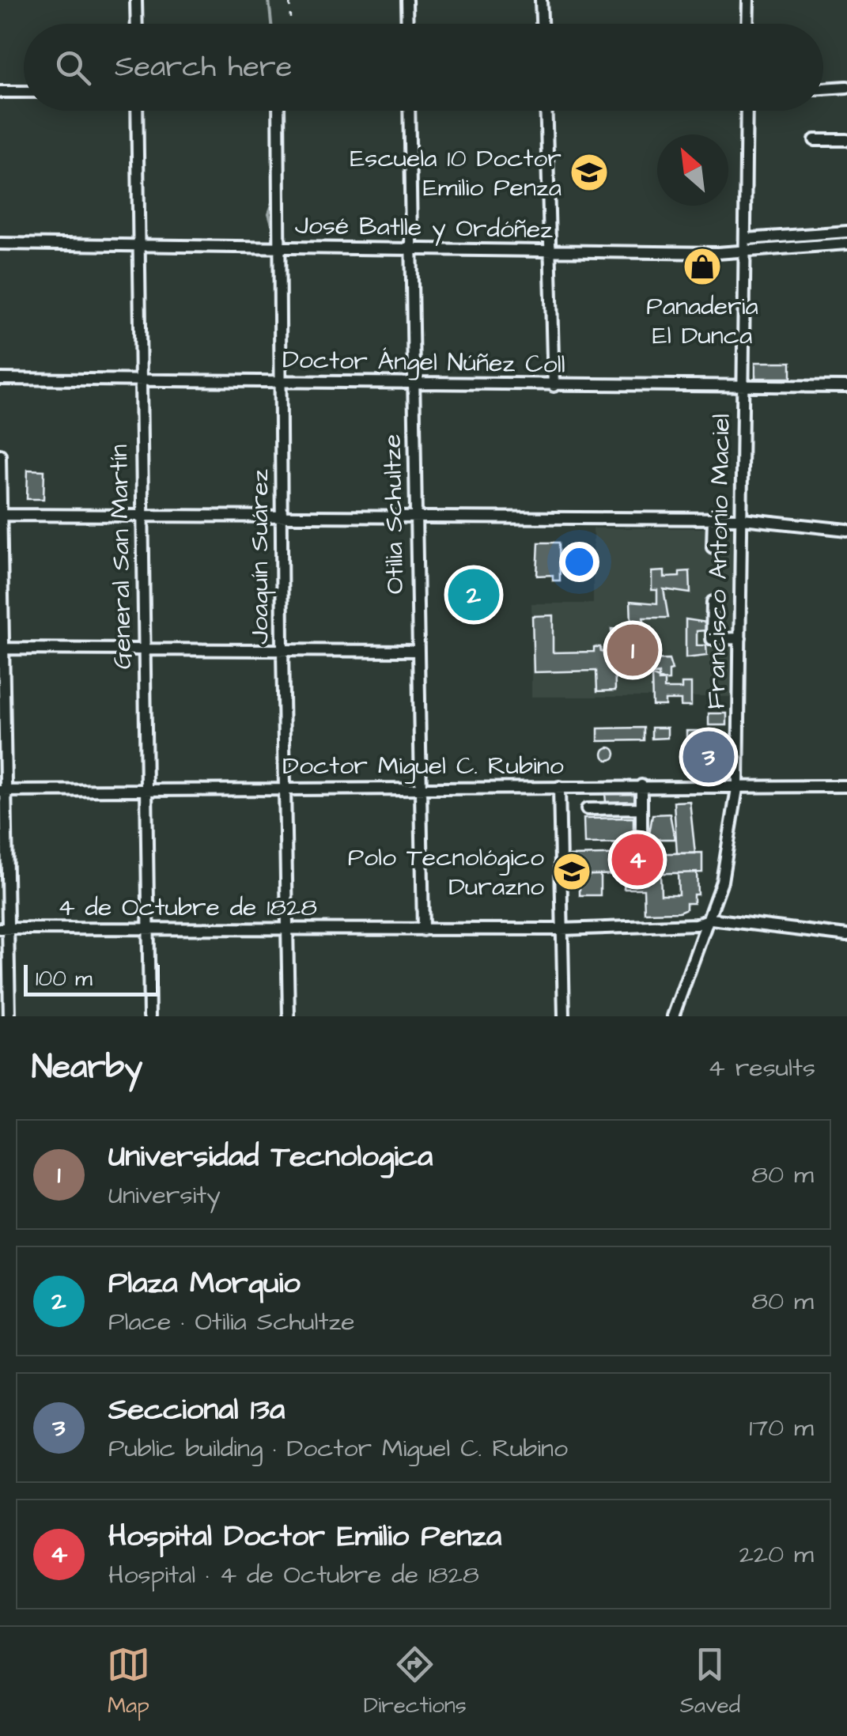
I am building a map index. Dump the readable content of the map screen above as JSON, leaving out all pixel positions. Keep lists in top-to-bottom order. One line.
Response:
{"streets":{"street":["José Batlle y Ordóñez","Doctor Ángel Núñez Coll","Otilia Schultze","General San Martín","Joaquín Suárez","Francisco Antonio Maciel","Doctor Miguel C. Rubino","4 de Octubre de 1828"]},"crossings":[["José Batlle y Ordóñez","Otilia Schultze"],["José Batlle y Ordóñez","General San Martín"],["José Batlle y Ordóñez","Joaquín Suárez"],["José Batlle y Ordóñez","Francisco Antonio Maciel"],["Doctor Ángel Núñez Coll","Otilia Schultze"],["Doctor Ángel Núñez Coll","General San Martín"],["Doctor Ángel Núñez Coll","Joaquín Suárez"],["Doctor Ángel Núñez Coll","Francisco Antonio Maciel"],["Otilia Schultze","Doctor Miguel C. Rubino"],["Otilia Schultze","4 de Octubre de 1828"],["General San Martín","Doctor Miguel C. Rubino"],["General San Martín","4 de Octubre de 1828"],["Joaquín Suárez","Doctor Miguel C. Rubino"],["Joaquín Suárez","4 de Octubre de 1828"],["Francisco Antonio Maciel","Doctor Miguel C. Rubino"],["Francisco Antonio Maciel","4 de Octubre de 1828"]],"places":{"school or university":["Escuela 10 Doctor Emilio Penza","Polo Tecnológico Durazno"],"shop":["Panaderia El Dunca"]},"scale_bar":"100 m","north":"top left","page":{"search":"Search here","pins":["2","1","3","4"],"scale":"100 m","heading":["Nearby","4 results"],"list":[{"mark":"1","name":"Universidad Tecnologica","note":"University","value":"80 m"},{"mark":"2","name":"Plaza Morquio","note":"Place · Otilia Schultze","value":"80 m"},{"mark":"3","name":"Seccional 13a","note":"Public building · Doctor Miguel C. Rubino","value":"170 m"},{"mark":"4","name":"Hospital Doctor Emilio Penza","note":"Hospital · 4 de Octubre de 1828","value":"220 m"}],"nav":["Map","Directions","Saved"]}}
